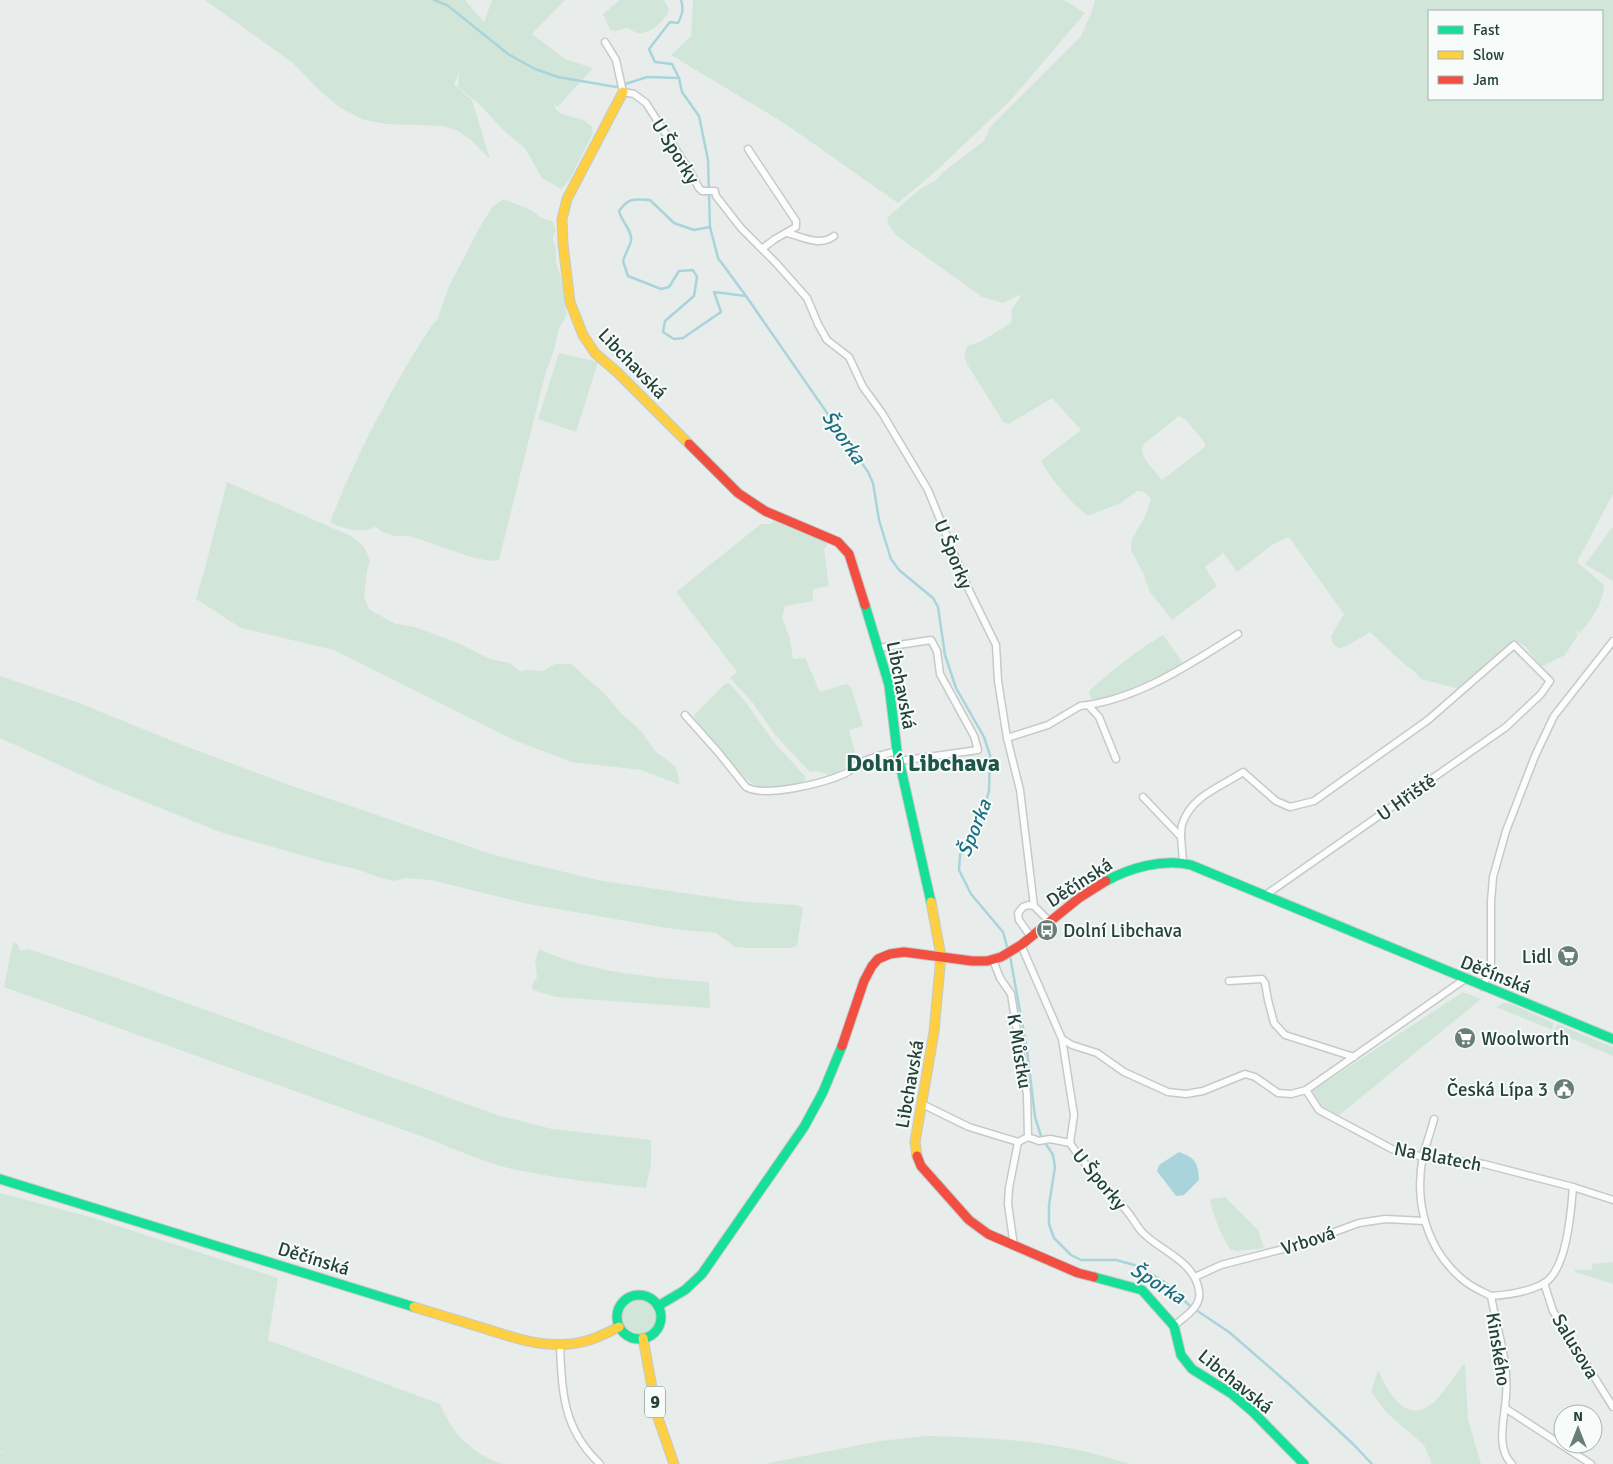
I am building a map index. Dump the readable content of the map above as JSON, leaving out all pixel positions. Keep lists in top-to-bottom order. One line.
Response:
{"streets":{"main road":["Libchavská","Děčínská","9"],"street":["U Šporky","U Hřiště","K Můstku","Na Blatech","Vrbová","Salusova","Kinského"]},"crossings":[["U Šporky","Libchavská"],["U Šporky","Děčínská"],["U Šporky","Vrbová"],["Libchavská","Děčínská"],["U Hřiště","Děčínská"],["Děčínská","K Můstku"],["Děčínská","9"],["Na Blatech","Vrbová"],["Na Blatech","Salusova"],["Na Blatech","Kinského"],["Vrbová","Salusova"],["Vrbová","Kinského"],["Salusova","Kinského"]],"districts":["Dolní Libchava"],"water":["Šporka"],"places":{"bus stop":["Dolní Libchava"],"supermarket":["Lidl","Woolworth"],"public building":["Česká Lípa 3"]},"legend":["Fast","Slow","Jam"],"north":"top"}
